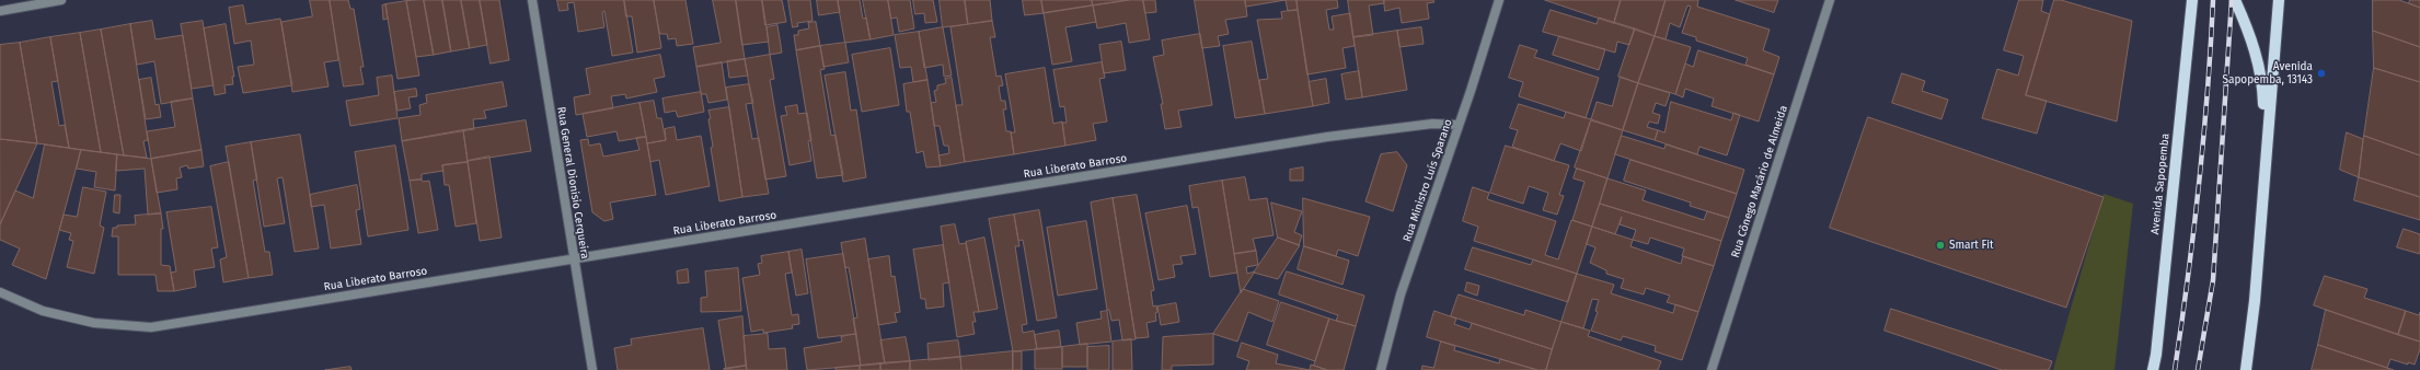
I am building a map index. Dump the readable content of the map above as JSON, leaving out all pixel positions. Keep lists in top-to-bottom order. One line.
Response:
{"streets":{"main road":["Avenida Sapopemba"],"street":["Rua Liberato Barroso","Rua Ministro Luís Sparano","Rua Cônego Macário de Almeida","Rua General Dionisio Cerqueira"]},"crossings":[["Rua Liberato Barroso","Rua Ministro Luís Sparano"],["Rua Liberato Barroso","Rua General Dionisio Cerqueira"]],"places":["Avenida Sapopemba, 13143","Smart Fit"]}
